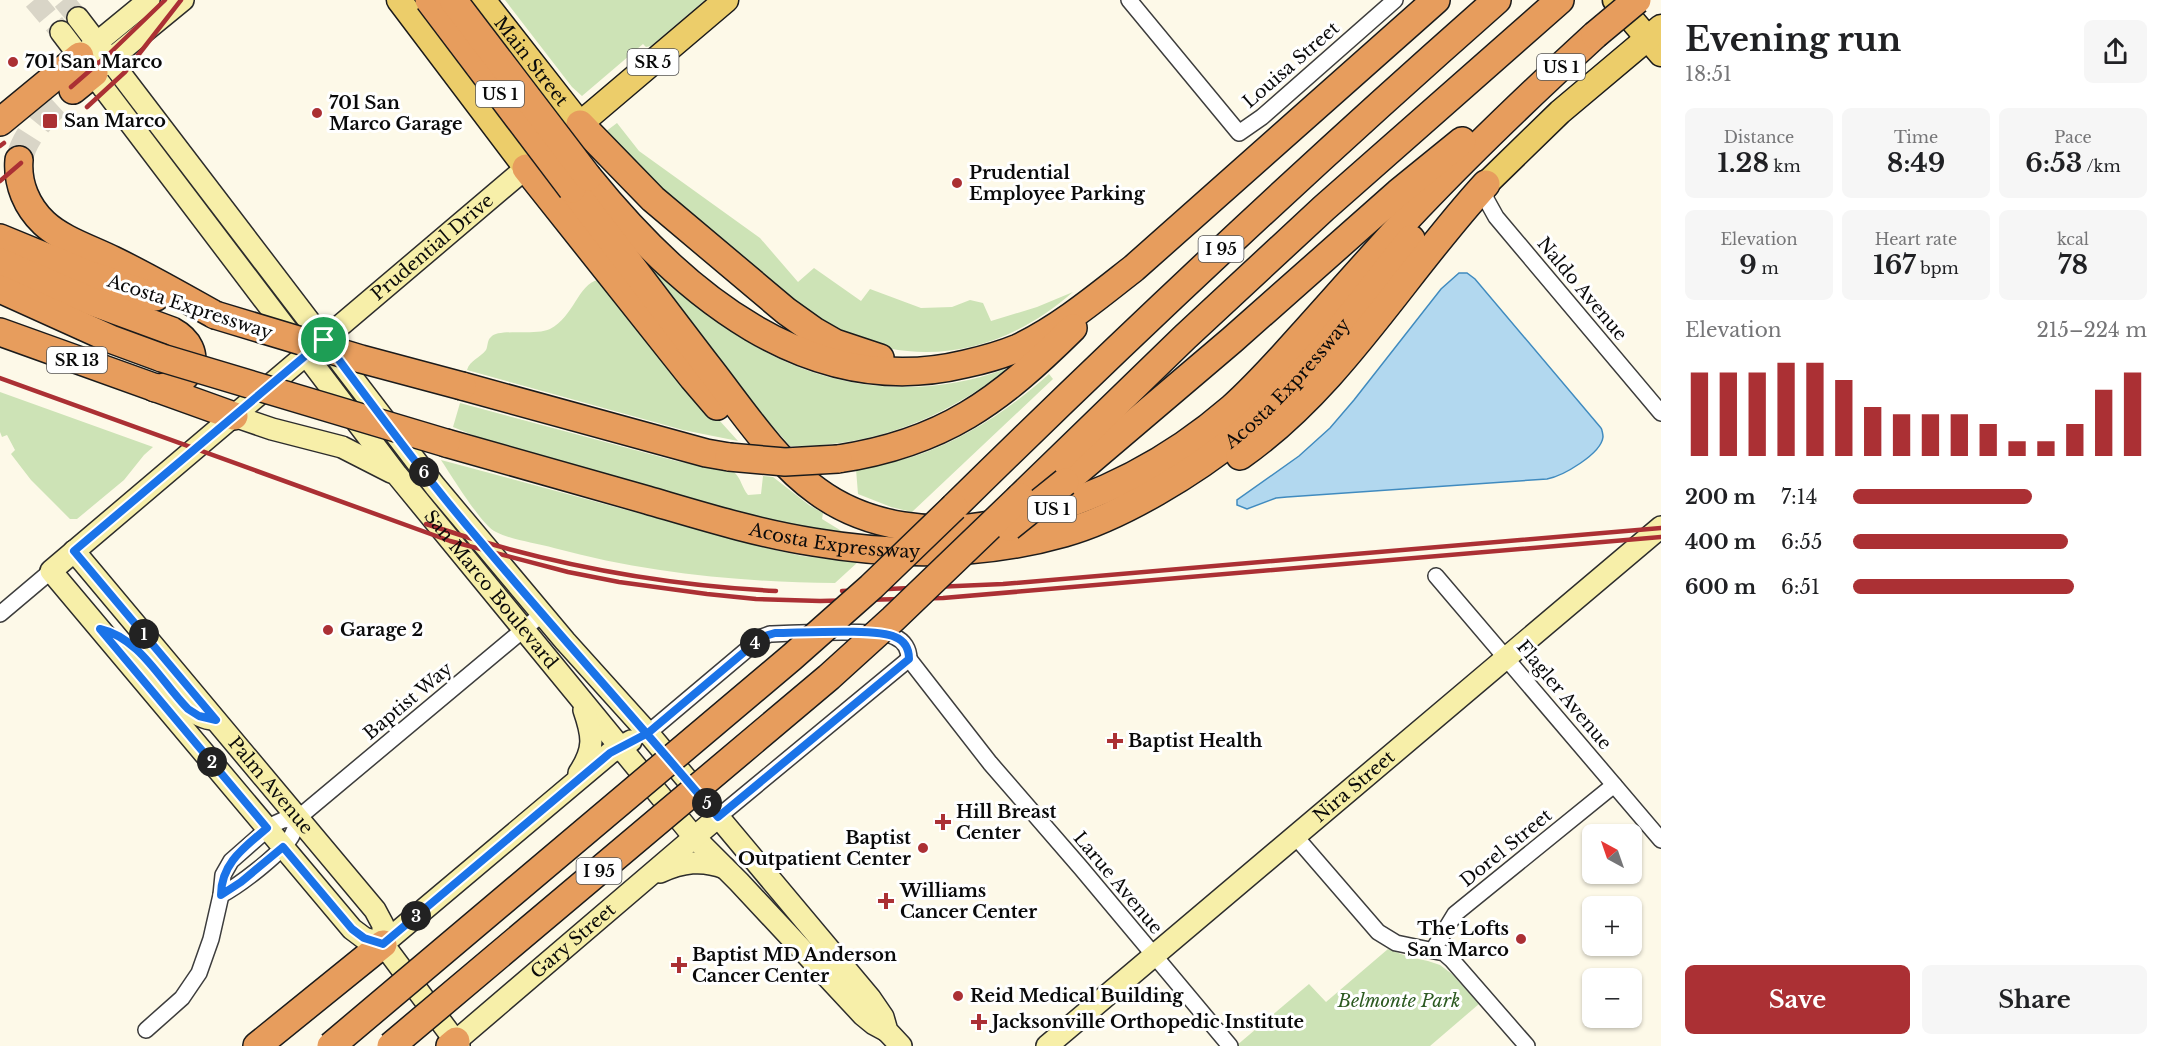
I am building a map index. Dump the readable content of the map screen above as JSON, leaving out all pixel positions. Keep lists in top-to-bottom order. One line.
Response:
{"streets":{"highway":["US 1","I 95","Acosta Expressway","SR 13"],"main road":["Main Street","SR 5","Prudential Drive","San Marco Boulevard","Palm Avenue","Nira Street","Gary Street"],"street":["Louisa Street","Naldo Avenue","Flagler Avenue","Baptist Way","Dorel Street","Larue Avenue"]},"crossings":[["Main Street","Prudential Drive"],["US 1","Acosta Expressway"],["Prudential Drive","SR 13"],["Prudential Drive","San Marco Boulevard"],["Prudential Drive","Palm Avenue"],["San Marco Boulevard","Baptist Way"],["San Marco Boulevard","Gary Street"],["Flagler Avenue","Nira Street"],["Flagler Avenue","Dorel Street"],["Baptist Way","Palm Avenue"],["Palm Avenue","Gary Street"],["Nira Street","Larue Avenue"],["Larue Avenue","Gary Street"]],"parks":["Belmonte Park"],"places":{"other":["701 San Marco","701 San Marco Garage","Prudential Employee Parking","Garage 2","Baptist Outpatient Center","The Lofts San Marco","Reid Medical Building"],"transit":["San Marco"],"health":["Baptist Health","Hill Breast Center","Williams Cancer Center","Baptist MD Anderson Cancer Center","Jacksonville Orthopedic Institute"]},"north":"top left","page":{"heading":["Evening run","18:51"],"stats":[["Distance","1.28 km"],["Time","8:49"],["Pace","6:53 /km"],["Elevation","9 m"],["Heart rate","167 bpm"],["kcal","78"]],"chart":["Elevation","215–224 m"],"pins":["6","1","4","2","5","3"],"list":[{"name":"200 m","note":"7:14"},{"name":"400 m","note":"6:55"},{"name":"600 m","note":"6:51"}],"map_buttons":["+","−"],"buttons":["Save","Share"]}}
